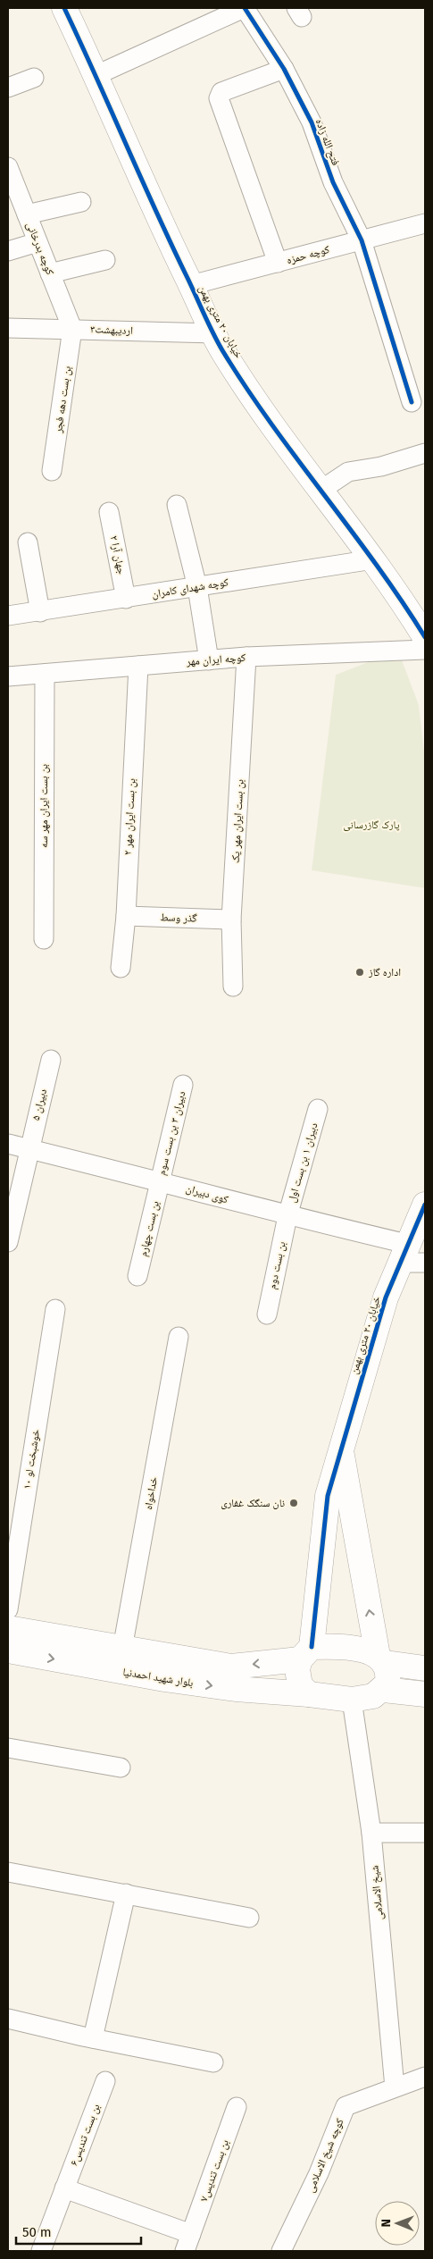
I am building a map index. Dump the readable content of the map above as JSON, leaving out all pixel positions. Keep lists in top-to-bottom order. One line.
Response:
{"streets":{"street":["فتح الله زاده","کوچه بدرخانی","کوچه حمزه","خیابان ۲۰ متری بهمن","اردیبهشت۳","بن بست دهه فجر","جهان آرا ۲","کوچه شهدای کامران","کوچه ایران مهر","بن بست ایران مهر سه","۲ بن بست ایران مهر","بن بست ایران مهر یک","گذر وسط","دبیران ۵","دبیران ۳ بن بست سوم","دبیران ۱ بن بست اول","کوی دبیران","بن بست چهارم","بن بست دوم","خوشبخت لو ۱۰","خداخواه","بلوار شهید احمدنیا","شیخ الاسلامی","بن بست تندیس۶","کوچه شیخ الاسلامی","بن بست تندیس۷"]},"crossings":[["فتح الله زاده","کوچه حمزه"],["کوچه بدرخانی","اردیبهشت۳"],["کوچه بدرخانی","بن بست دهه فجر"],["کوچه حمزه","خیابان ۲۰ متری بهمن"],["خیابان ۲۰ متری بهمن","اردیبهشت۳"],["خیابان ۲۰ متری بهمن","کوچه شهدای کامران"],["خیابان ۲۰ متری بهمن","کوی دبیران"],["خیابان ۲۰ متری بهمن","بلوار شهید احمدنیا"],["اردیبهشت۳","بن بست دهه فجر"],["جهان آرا ۲","کوچه شهدای کامران"],["کوچه ایران مهر","بن بست ایران مهر سه"],["کوچه ایران مهر","۲ بن بست ایران مهر"],["کوچه ایران مهر","بن بست ایران مهر یک"],["۲ بن بست ایران مهر","گذر وسط"],["بن بست ایران مهر یک","گذر وسط"],["دبیران ۵","کوی دبیران"],["دبیران ۳ بن بست سوم","کوی دبیران"],["دبیران ۳ بن بست سوم","بن بست چهارم"],["دبیران ۱ بن بست اول","کوی دبیران"],["دبیران ۱ بن بست اول","بن بست دوم"],["کوی دبیران","بن بست چهارم"],["کوی دبیران","بن بست دوم"],["خداخواه","بلوار شهید احمدنیا"],["بلوار شهید احمدنیا","شیخ الاسلامی"],["شیخ الاسلامی","کوچه شیخ الاسلامی"]],"parks":["پارک گازرسانی"],"places":["اداره گاز","نان سنگک غفاری"],"scale_bar":"50 m","north":"left"}
